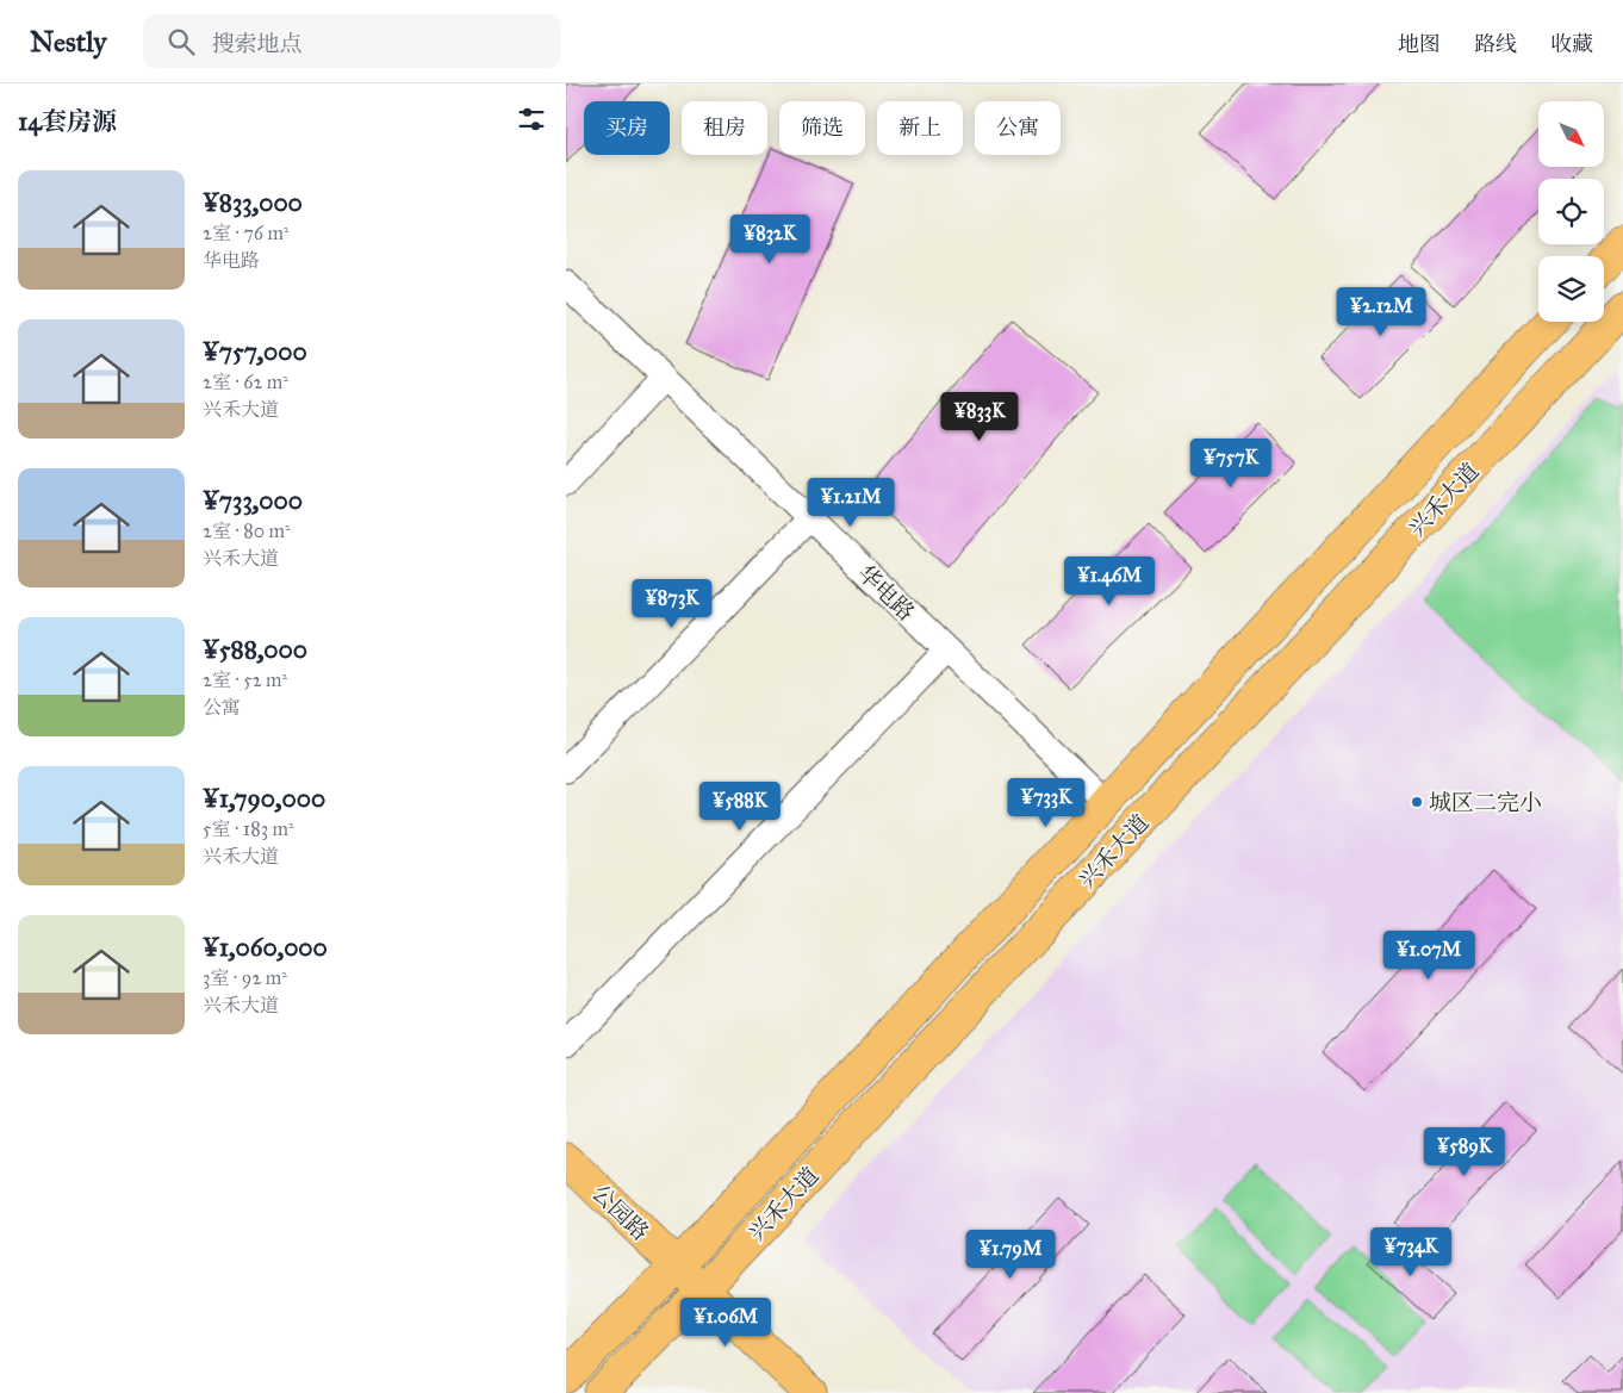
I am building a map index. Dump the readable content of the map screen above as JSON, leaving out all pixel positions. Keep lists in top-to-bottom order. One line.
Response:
{"streets":{"main road":["兴禾大道","公园路"],"street":["华电路"]},"crossings":[["兴禾大道","华电路"],["兴禾大道","公园路"]],"places":["城区二完小"],"north":"bottom right","page":{"header":"Nestly","search":"搜索地点","nav":["地图","路线","收藏"],"heading":"14套房源","chip":["买房","租房","筛选","新上","公寓"],"list":[{"name":"¥833,000","note":"2室 · 76 m² · 华电路"},{"name":"¥757,000","note":"2室 · 62 m² · 兴禾大道"},{"name":"¥733,000","note":"2室 · 80 m² · 兴禾大道"},{"name":"¥588,000","note":"2室 · 52 m² · 公寓"},{"name":"¥1,790,000","note":"5室 · 183 m² · 兴禾大道"},{"name":"¥1,060,000","note":"3室 · 92 m² · 兴禾大道"}],"price":["¥832K","¥2.12M","¥833K","¥757K","¥1.21M","¥1.46M","¥873K","¥733K","¥588K","¥1.07M","¥589K","¥734K","¥1.79M","¥1.06M"]}}
